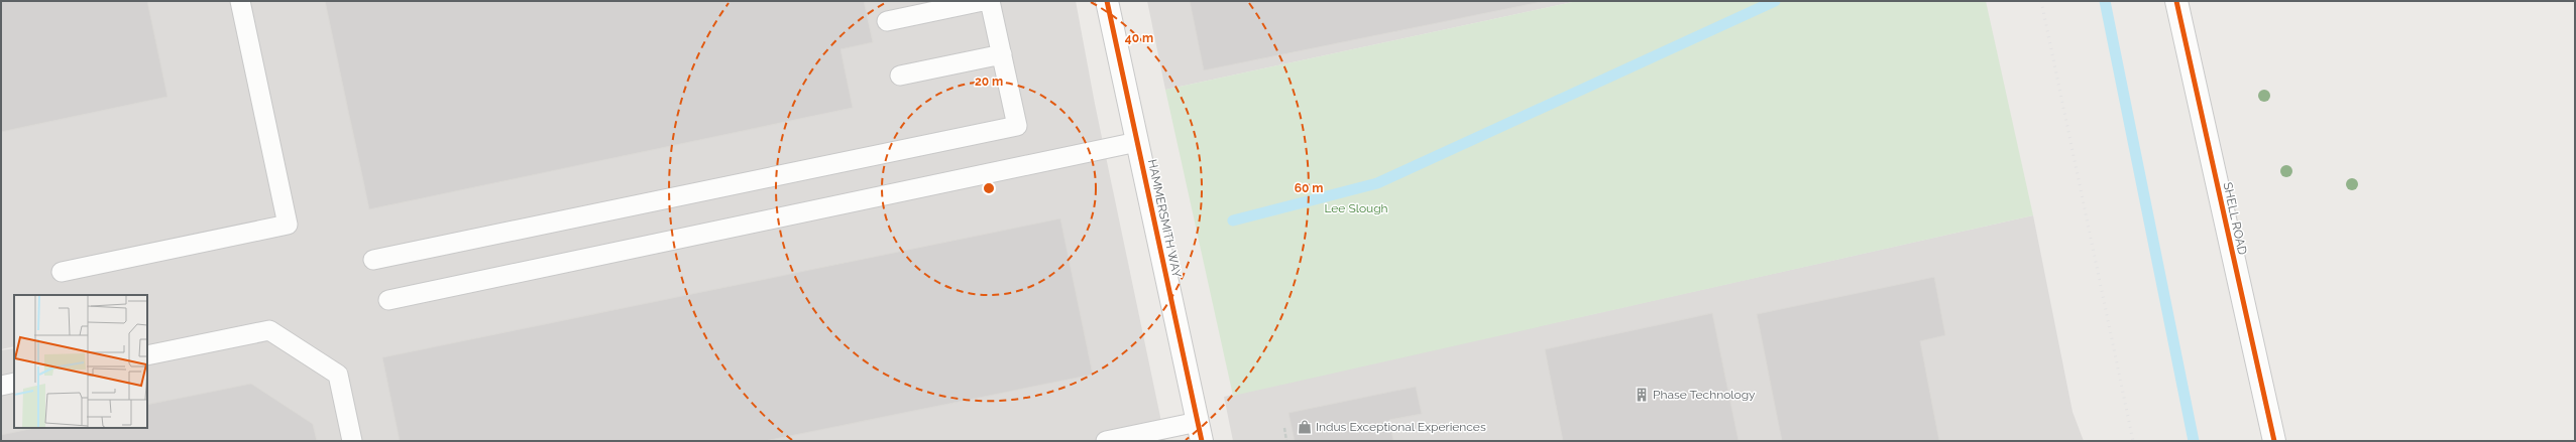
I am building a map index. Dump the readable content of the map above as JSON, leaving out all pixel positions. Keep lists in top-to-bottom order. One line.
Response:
{"streets":{"street":["HAMMERSMITH WAY","SHELL ROAD"]},"parks":["Lee Slough"],"places":{"building":["Phase Technology"],"shop":["Indus Exceptional Experiences"]},"rings":["40 m","20 m","60 m"]}
